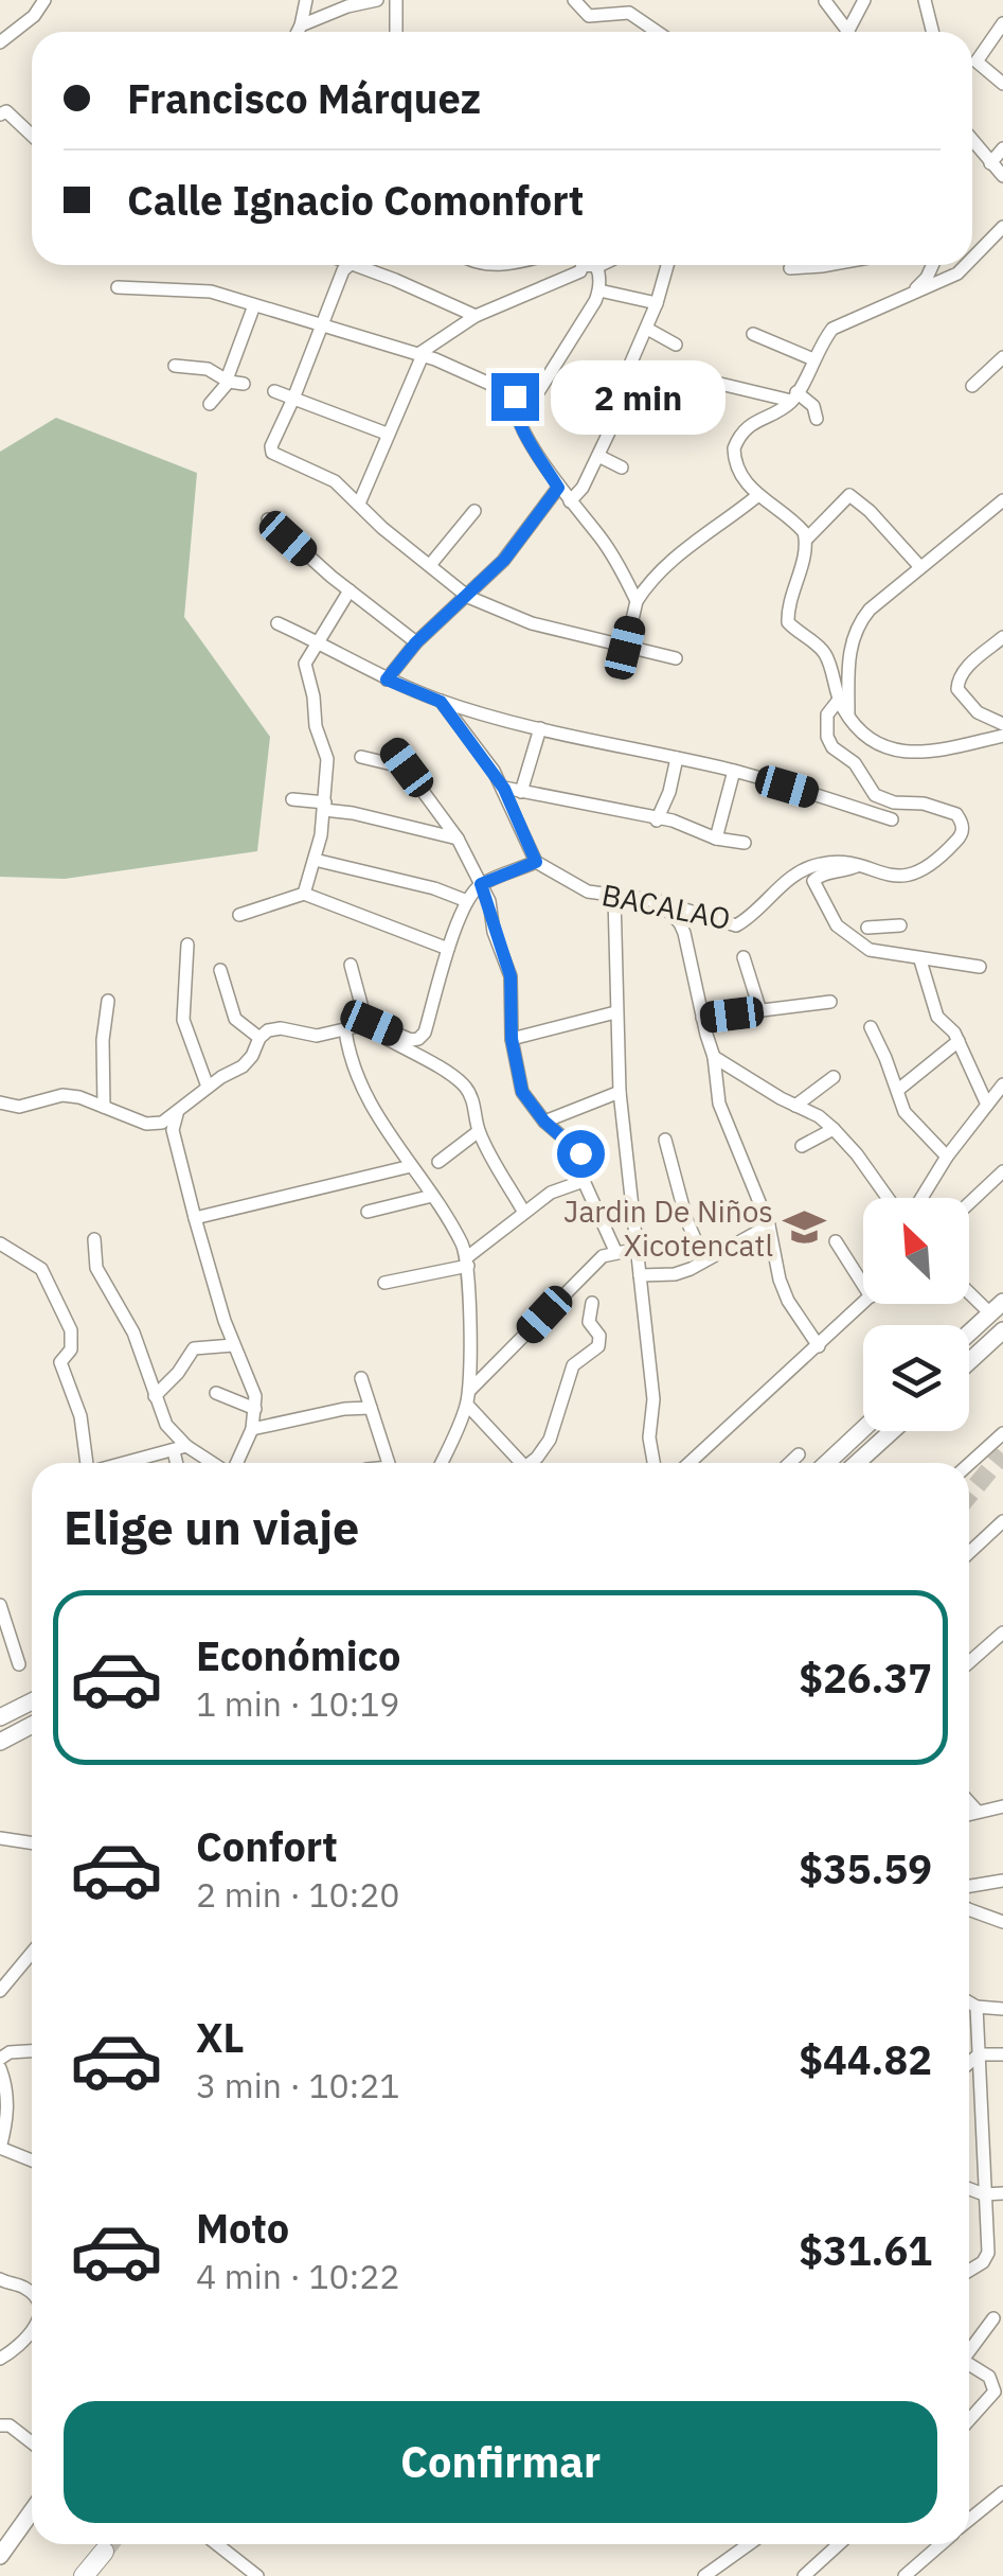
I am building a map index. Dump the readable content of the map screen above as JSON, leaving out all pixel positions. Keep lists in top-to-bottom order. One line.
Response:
{"streets":{"street":["BACALAO"]},"places":{"school or university":["Jardin De Niños Xicotencatl"]},"north":"top left","page":{"banner":["Francisco Márquez","Calle Ignacio Comonfort"],"bubble":"2 min","heading":"Elige un viaje","list":[{"name":"Económico","note":"1 min · 10:19","value":"$26.37"},{"name":"Confort","note":"2 min · 10:20","value":"$35.59"},{"name":"XL","note":"3 min · 10:21","value":"$44.82"},{"name":"Moto","note":"4 min · 10:22","value":"$31.61"}],"buttons":"Confirmar"}}
